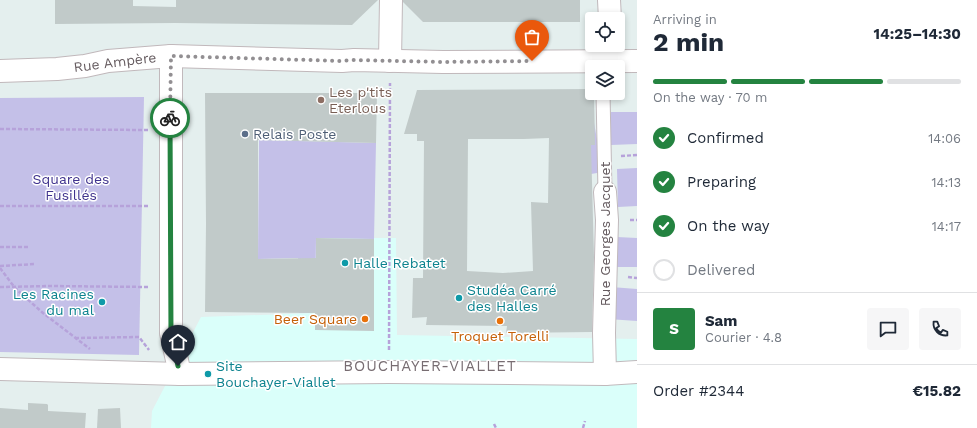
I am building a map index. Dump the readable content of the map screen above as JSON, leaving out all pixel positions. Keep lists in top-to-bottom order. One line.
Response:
{"streets":{"street":["Rue Ampère","Rue Georges Jacquet"]},"districts":["BOUCHAYER-VIALLET"],"parks":["Square des Fusillés"],"places":["Les p'tits Eterlous","Relais Poste","Halle Rebatet","Studéa Carré des Halles","Les Racines du mal","Beer Square","Troquet Torelli","Site Bouchayer-Viallet"],"page":{"heading":["2 min","Arriving in","14:25–14:30"],"panel":["Sam","Courier · 4.8","Order #2344","€15.82"],"bar":"On the way · 70 m","list":[["Confirmed","14:06"],["Preparing","14:13"],["On the way","14:17"],"Delivered"],"round":"S"}}
